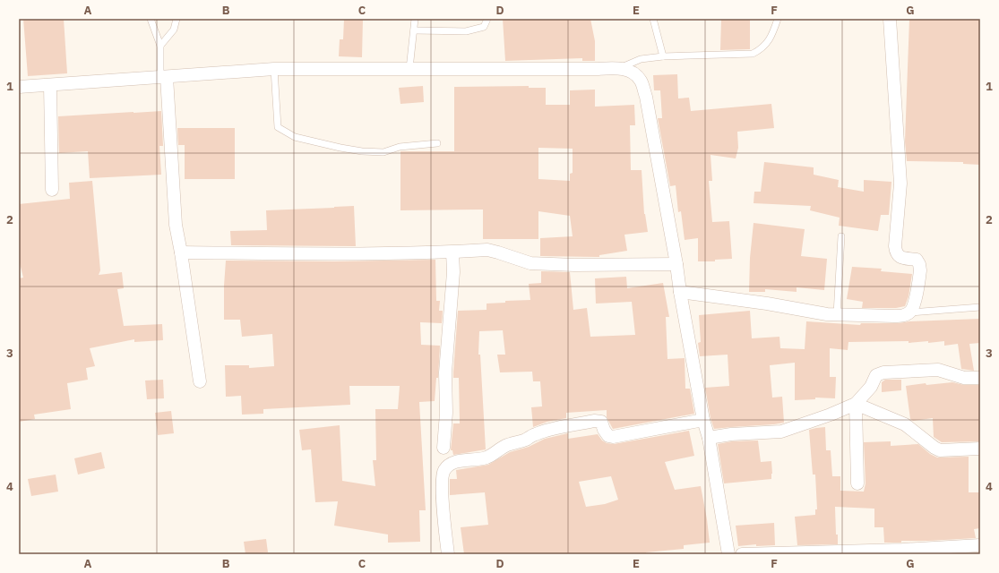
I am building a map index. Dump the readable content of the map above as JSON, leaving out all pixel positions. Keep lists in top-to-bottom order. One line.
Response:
{"grid":{"columns":["A","B","C","D","E","F","G"],"rows":["1","2","3","4"]}}
